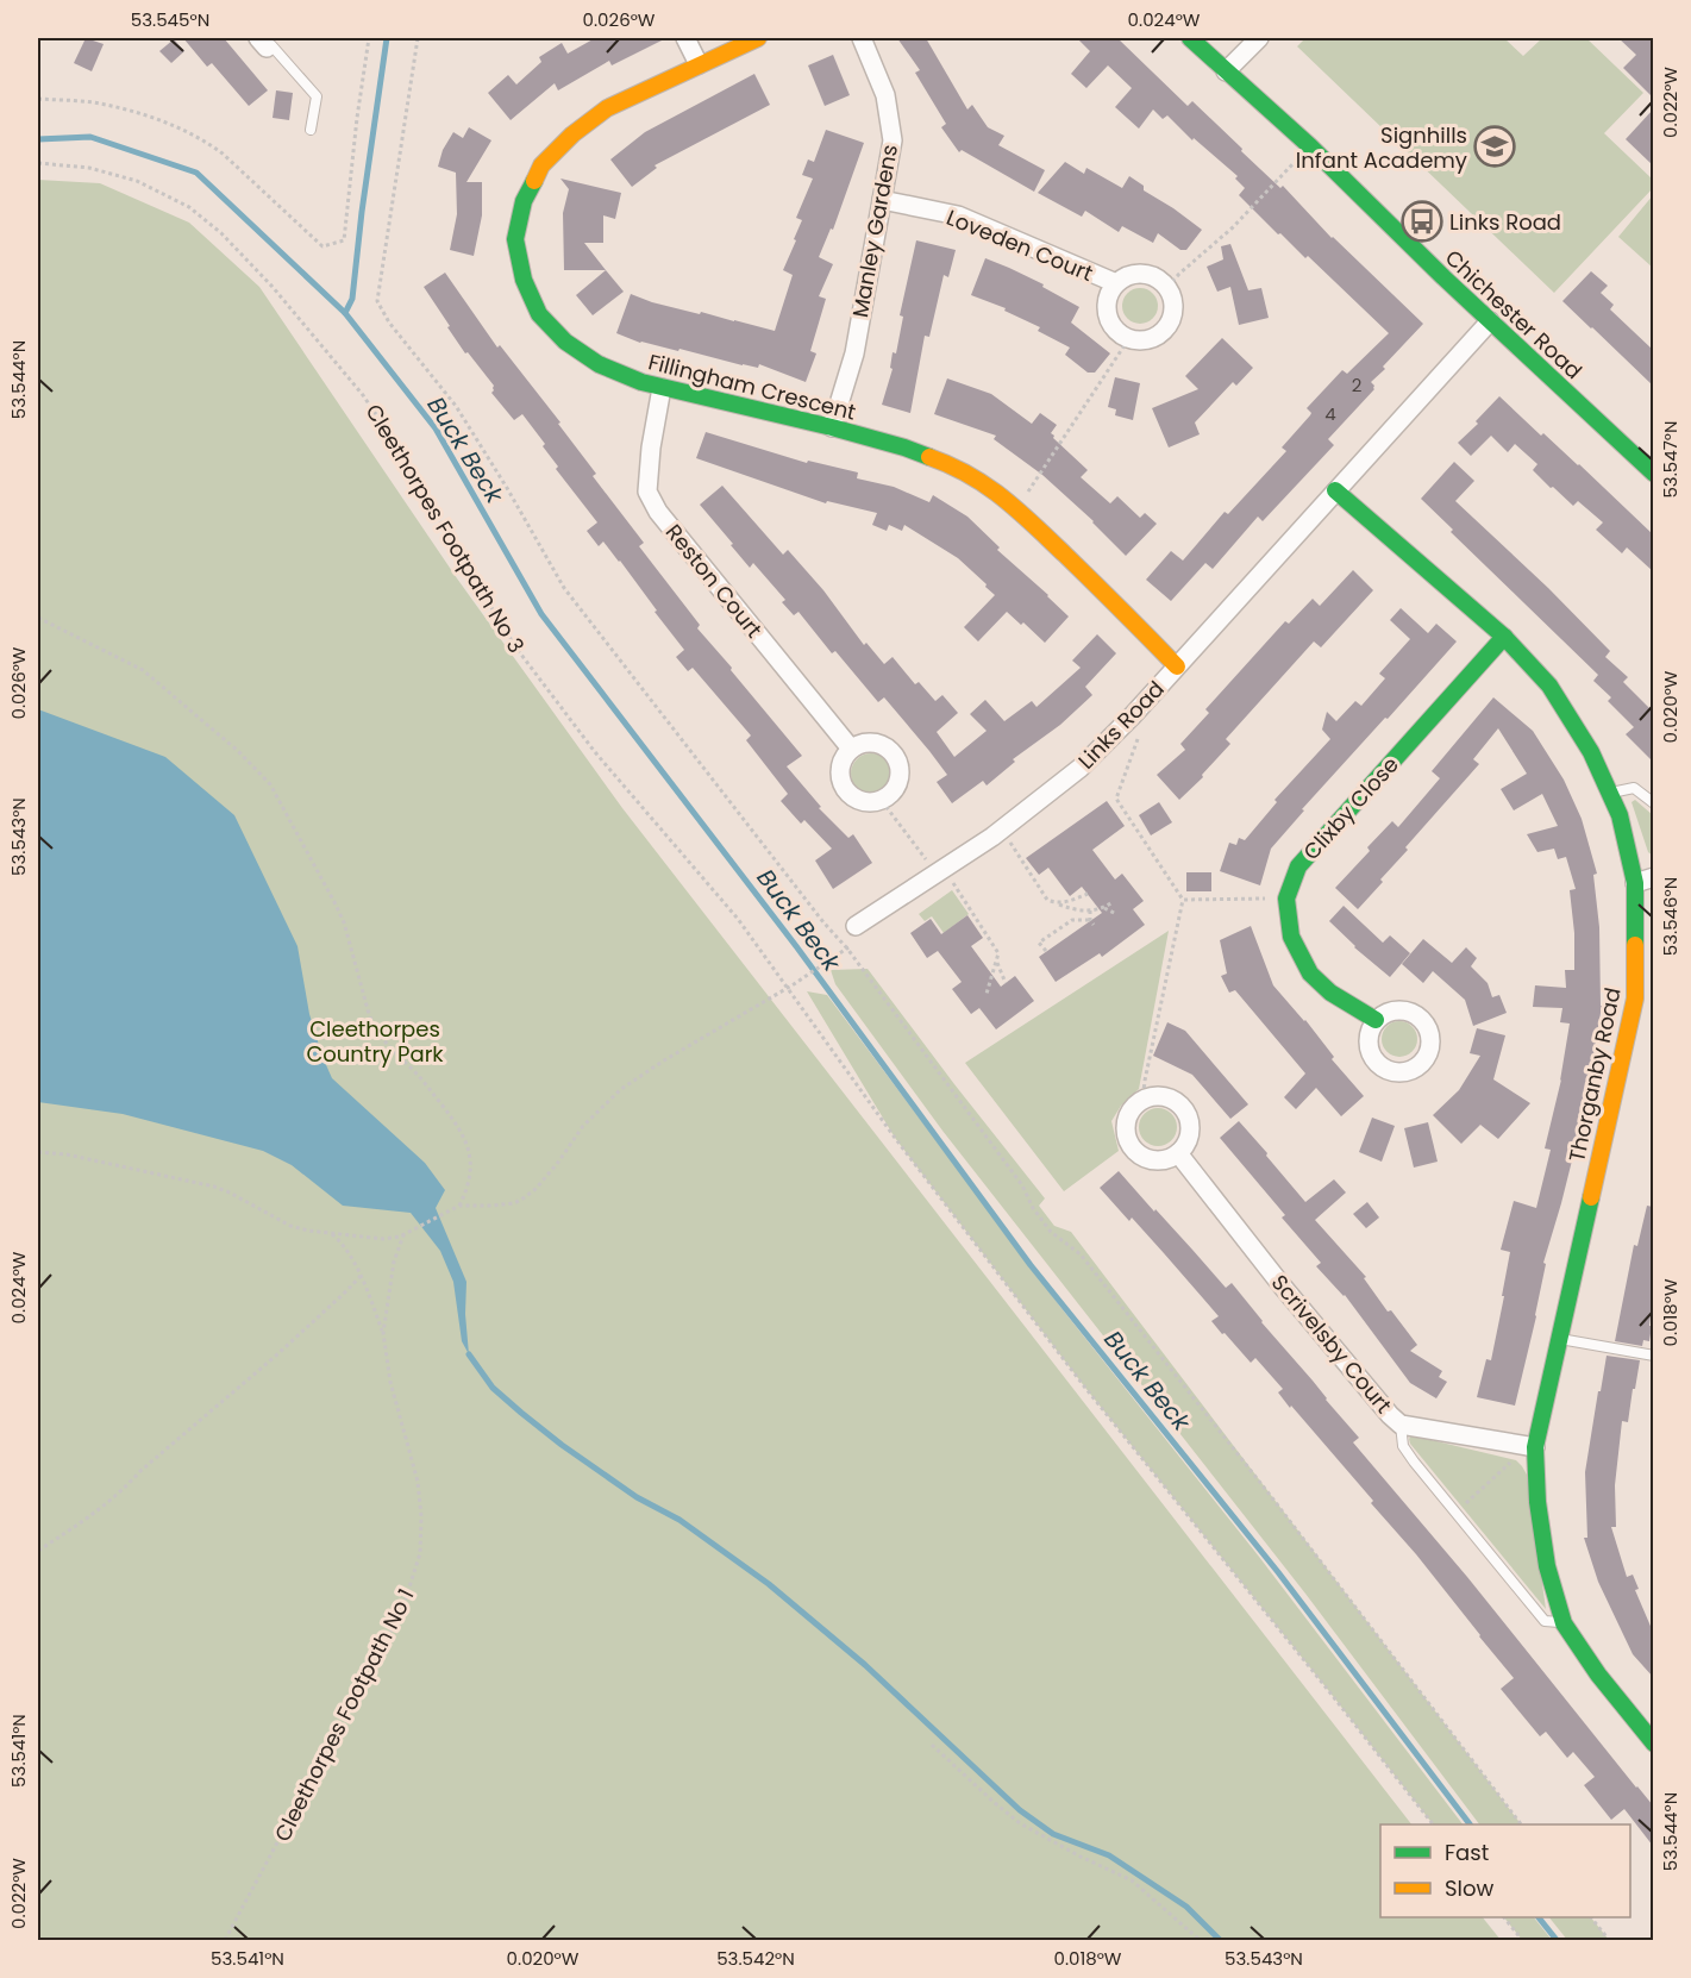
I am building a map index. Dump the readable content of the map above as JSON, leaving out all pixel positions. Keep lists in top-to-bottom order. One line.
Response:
{"streets":{"street":["Manley Gardens","Loveden Court","Chichester Road","Fillingham Crescent","Reston Court","Links Road","Clixby Close","Thorganby Road","Scrivelsby Court"],"path":["Cleethorpes Footpath No 3","Cleethorpes Footpath No 1"]},"crossings":[["Manley Gardens","Loveden Court"],["Manley Gardens","Fillingham Crescent"],["Chichester Road","Links Road"],["Fillingham Crescent","Reston Court"],["Fillingham Crescent","Links Road"],["Links Road","Thorganby Road"],["Clixby Close","Thorganby Road"],["Thorganby Road","Scrivelsby Court"]],"water":["Buck Beck"],"parks":["Cleethorpes Country Park"],"places":{"school or university":["Signhills Infant Academy"],"bus stop":["Links Road"]},"house_numbers":["2","4"],"legend":["Fast","Slow"],"coordinates":["53.545°N","0.026°W","0.024°W","0.022°W","53.544°N","53.547°N","0.020°W","53.543°N","53.546°N","0.018°W","53.541°N","53.542°N"]}
